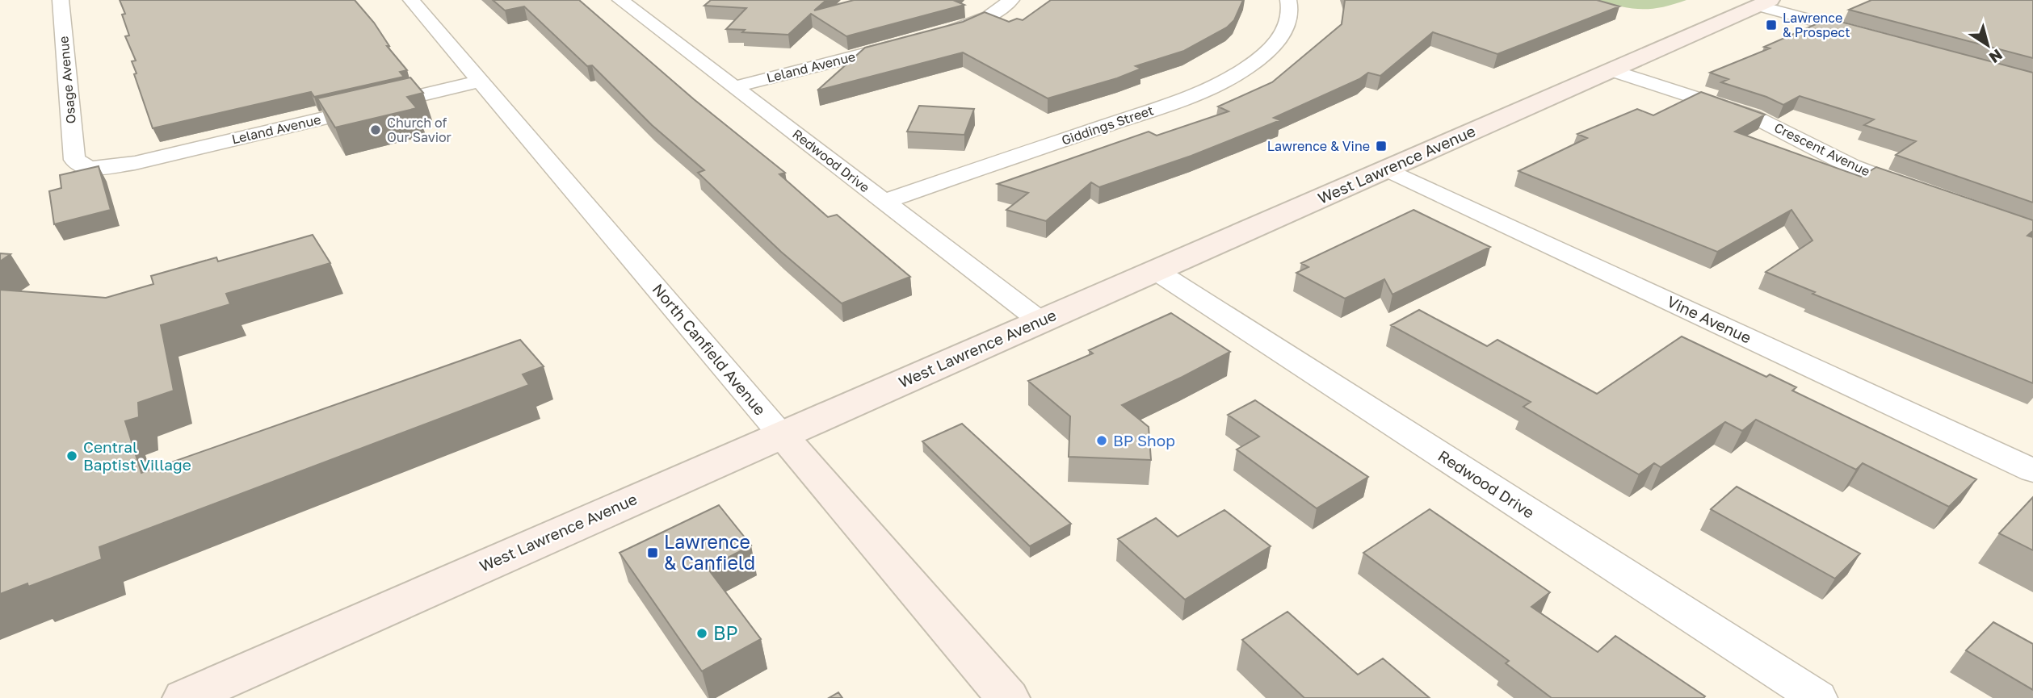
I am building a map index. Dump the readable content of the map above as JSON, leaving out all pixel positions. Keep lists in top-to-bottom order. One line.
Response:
{"streets":{"main road":["West Lawrence Avenue","North Canfield Avenue"],"street":["Leland Avenue","Osage Avenue","Giddings Street","Crescent Avenue","Redwood Drive","Vine Avenue"]},"crossings":[["Leland Avenue","Osage Avenue"],["Leland Avenue","Redwood Drive"],["Leland Avenue","North Canfield Avenue"],["Giddings Street","Redwood Drive"],["Crescent Avenue","West Lawrence Avenue"],["Redwood Drive","West Lawrence Avenue"],["West Lawrence Avenue","Vine Avenue"],["West Lawrence Avenue","North Canfield Avenue"]],"places":{"transit":["Lawrence & Prospect","Lawrence & Vine","Lawrence & Canfield"],"other":["Church of Our Savior","BP Shop","Central Baptist Village","BP"]},"north":"bottom right"}
